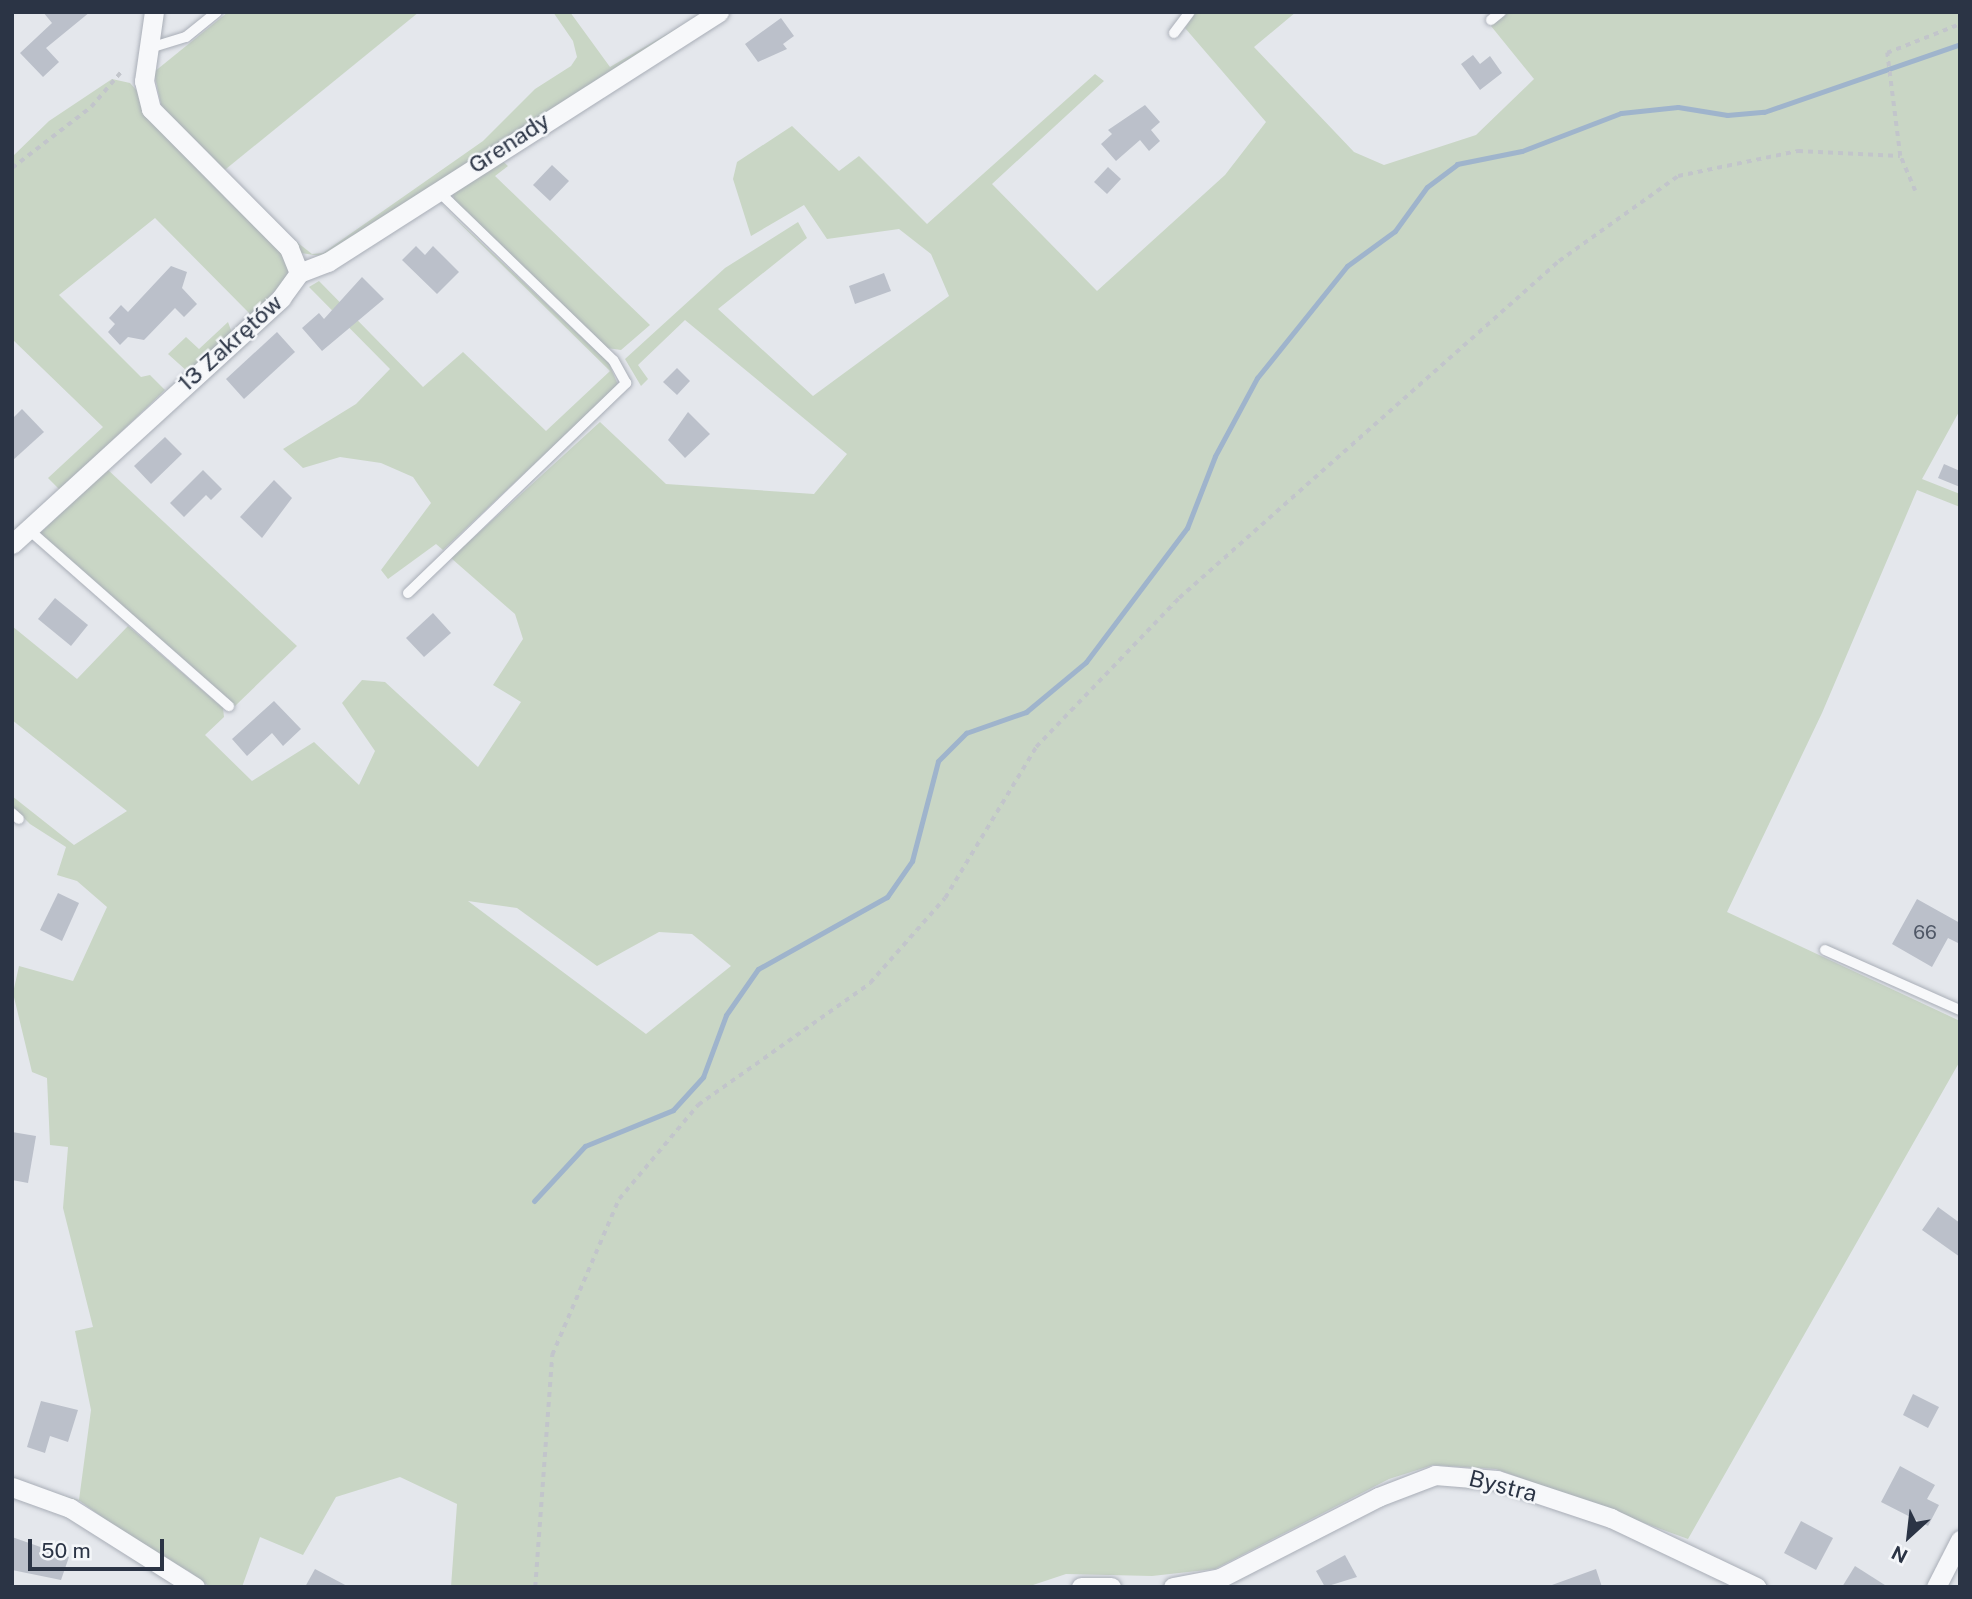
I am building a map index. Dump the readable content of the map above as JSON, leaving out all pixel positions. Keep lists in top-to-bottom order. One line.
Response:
{"streets":{"street":["Grenady","13 Zakrętów","Bystra"]},"crossings":[["Grenady","13 Zakrętów"]],"house_numbers":["66"],"scale_bar":"50 m","north":"bottom left"}
